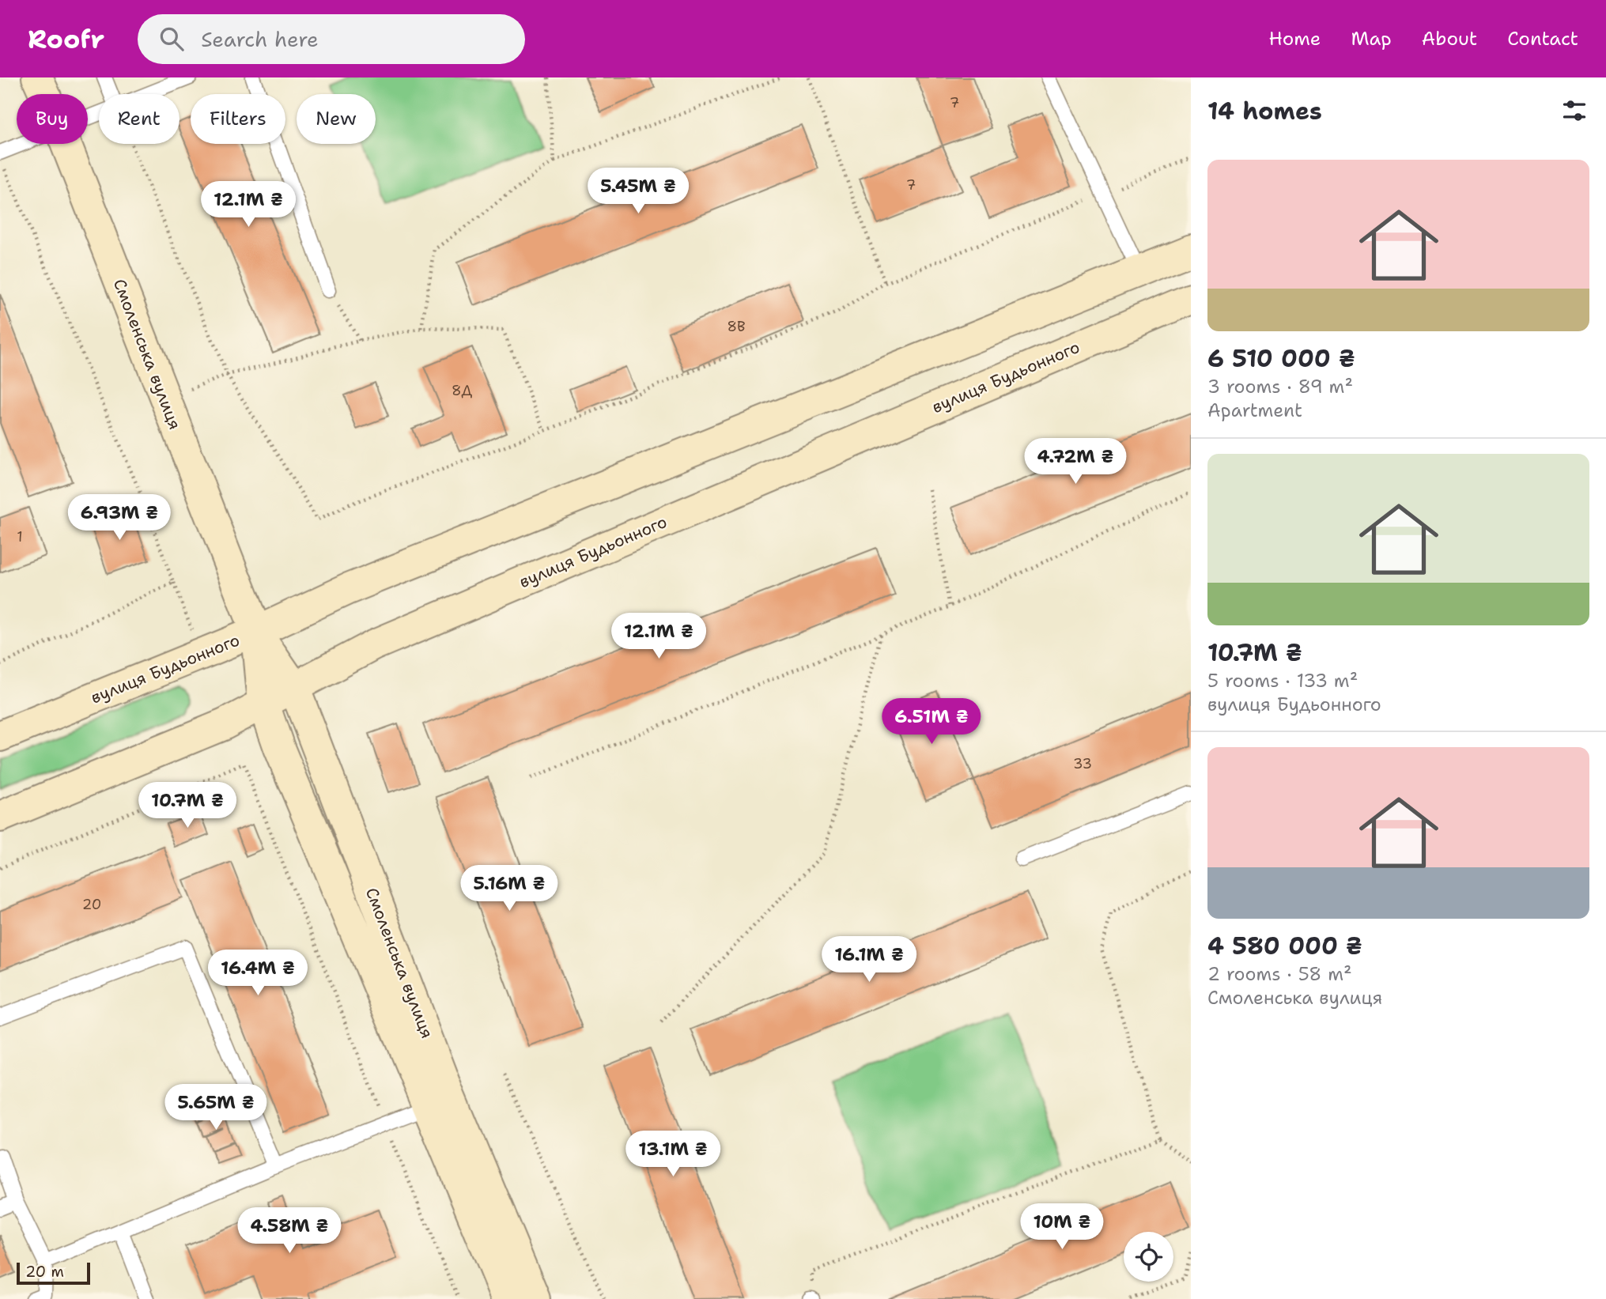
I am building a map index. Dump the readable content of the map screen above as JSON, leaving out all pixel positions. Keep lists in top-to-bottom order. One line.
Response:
{"streets":{"main road":["Смоленська вулиця","вулиця Будьонного"]},"crossings":[["Смоленська вулиця","вулиця Будьонного"]],"house_numbers":["7","7","8В","8Д","1","33","20"],"scale_bar":"20 m","page":{"header":"Roofr","search":"Search here","nav":["Home","Map","About","Contact"],"heading":"14 homes","chip":["Buy","Rent","Filters","New"],"list":[{"name":"6 510 000 ₴","note":"3 rooms · 89 m² · Apartment"},{"name":"10.7M ₴","note":"5 rooms · 133 m² · вулиця Будьонного"},{"name":"4 580 000 ₴","note":"2 rooms · 58 m² · Смоленська вулиця"}],"price":["5.45M ₴","12.1M ₴","4.72M ₴","6.93M ₴","12.1M ₴","6.51M ₴","10.7M ₴","5.16M ₴","16.1M ₴","16.4M ₴","5.65M ₴","13.1M ₴","10M ₴","4.58M ₴"],"scale":"20 m"}}
